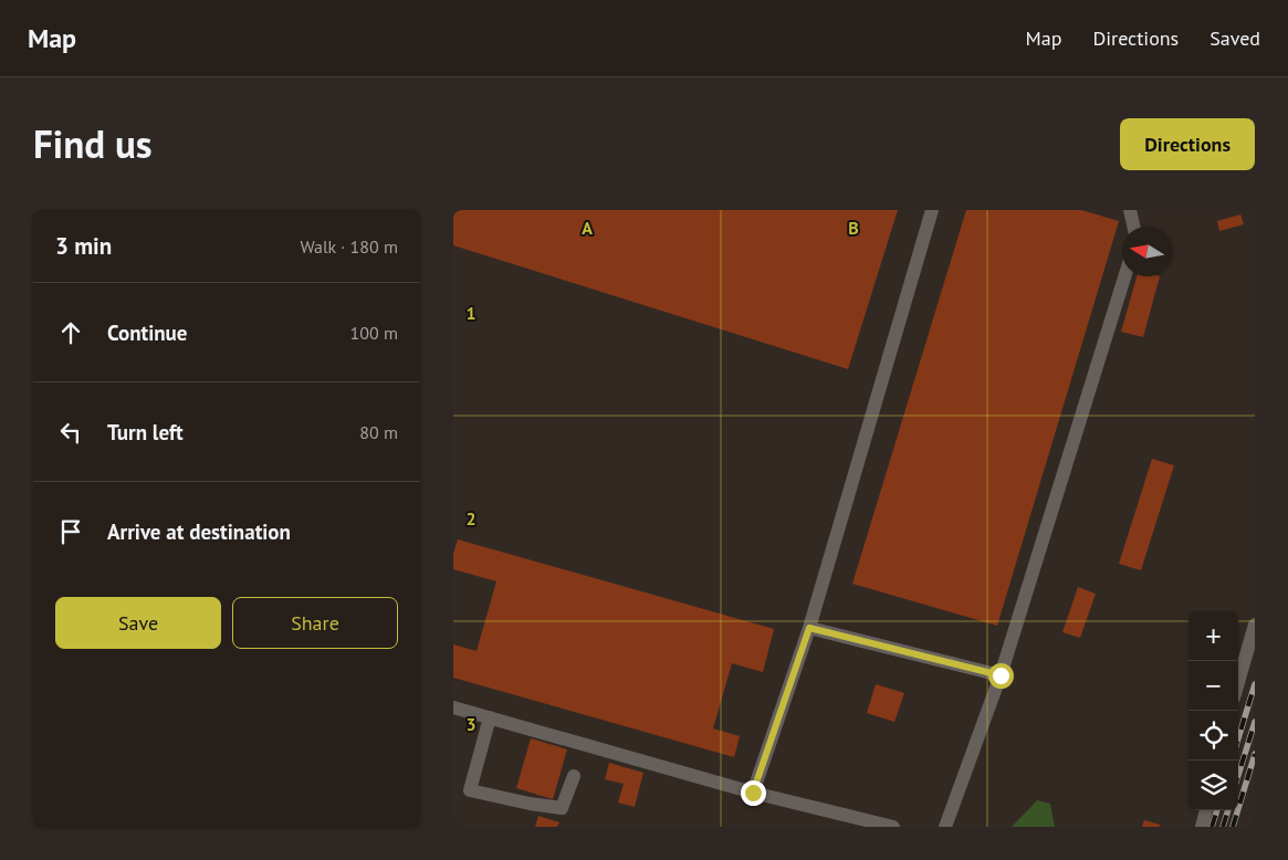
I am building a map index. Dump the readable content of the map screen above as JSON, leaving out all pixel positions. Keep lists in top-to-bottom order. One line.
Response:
{"north":"left","page":{"header":"Map","nav":["Map","Directions","Saved"],"title":"Find us","buttons":["Directions",["Save","Share"]],"heading":["3 min","Walk · 180 m"],"list":[["Continue","100 m"],["Turn left","80 m"],"Arrive at destination"],"map_buttons":["+","−"]},"grid":{"columns":["A","B"],"rows":["1","2","3"]}}
